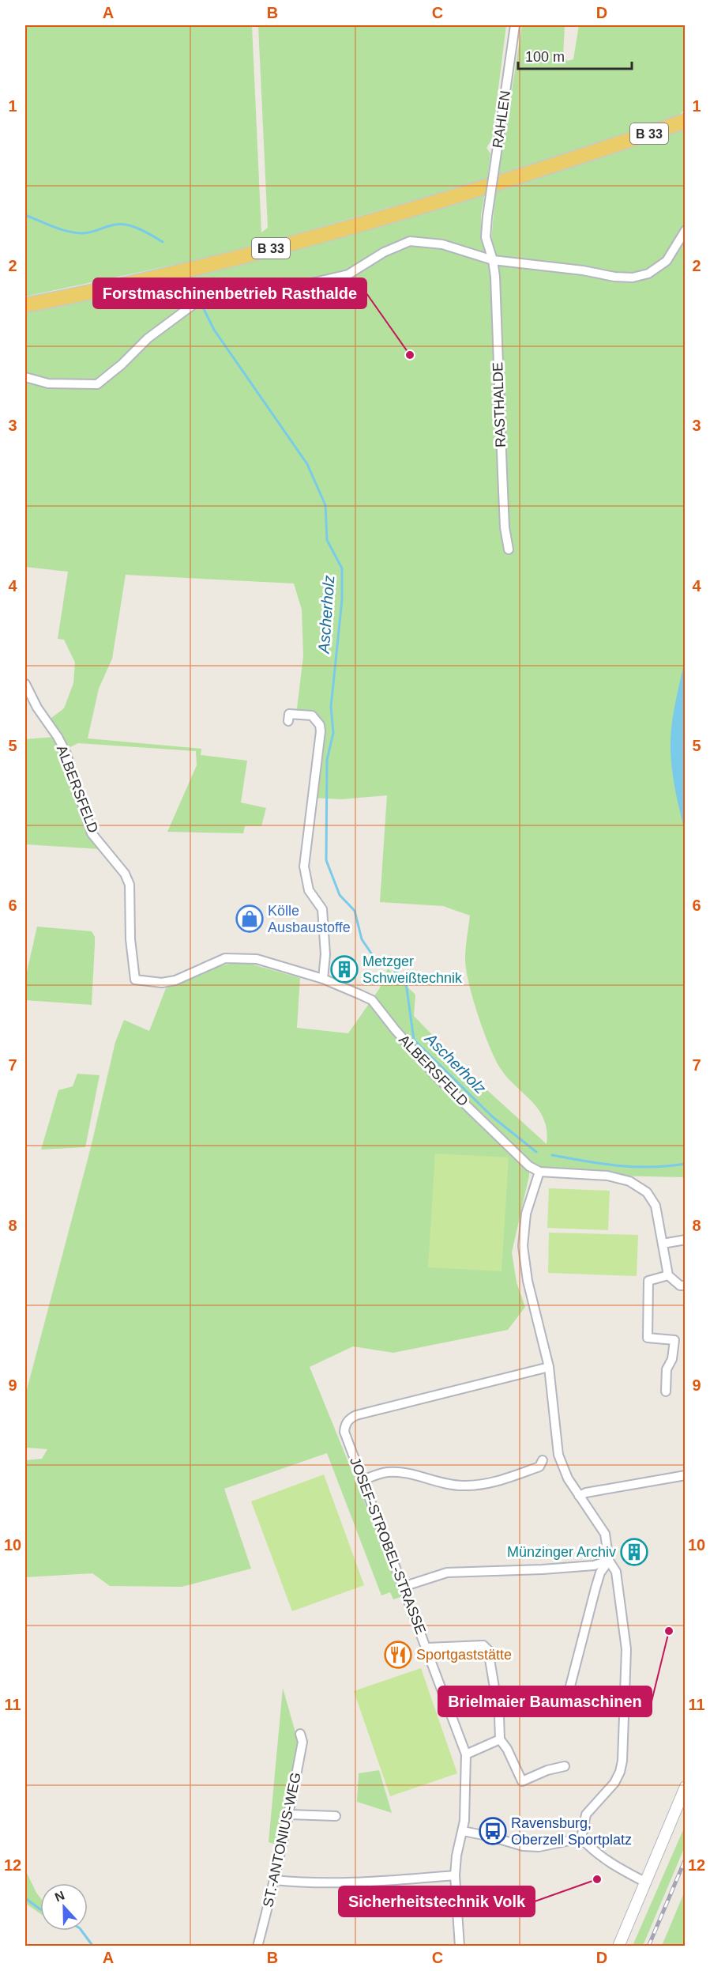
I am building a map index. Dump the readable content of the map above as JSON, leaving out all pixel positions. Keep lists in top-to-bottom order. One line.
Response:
{"streets":{"main road":["B 33"],"street":["RAHLEN","RASTHALDE","ALBERSFELD","JOSEF-STROBEL-STRASSE","ST.-ANTONIUS-WEG"]},"crossings":[["RAHLEN","RASTHALDE"]],"water":["Ascherholz"],"places":{"other":["Forstmaschinenbetrieb Rasthalde","Brielmaier Baumaschinen","Sicherheitstechnik Volk"],"shop":["Kölle Ausbaustoffe"],"building":["Metzger Schweißtechnik","Münzinger Archiv"],"restaurant":["Sportgaststätte"],"bus stop":["Ravensburg, Oberzell Sportplatz"]},"scale_bar":"100 m","north":"top","grid":{"columns":["A","B","C","D"],"rows":["1","2","3","4","5","6","7","8","9","10","11","12"]}}
